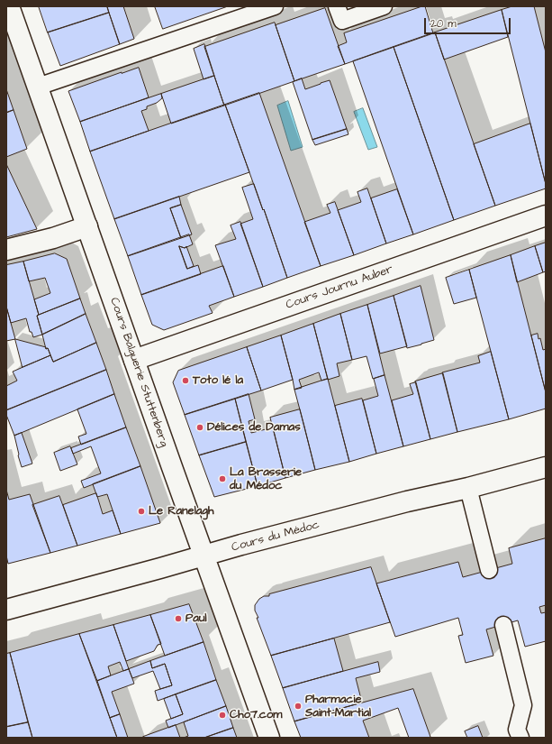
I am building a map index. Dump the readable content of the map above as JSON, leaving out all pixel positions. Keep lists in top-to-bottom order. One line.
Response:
{"streets":{"main road":["Cours Journu Auber","Cours Balguerie Stuttenberg","Cours du Médoc"]},"crossings":[["Cours Journu Auber","Cours Balguerie Stuttenberg"],["Cours Balguerie Stuttenberg","Cours du Médoc"]],"places":["Toto lé la","Délices de Damas","La Brasserie du Médoc","Le Ranelagh","Paul","Pharmacie Saint-Martial","Cho7.com"],"scale_bar":"20 m"}
